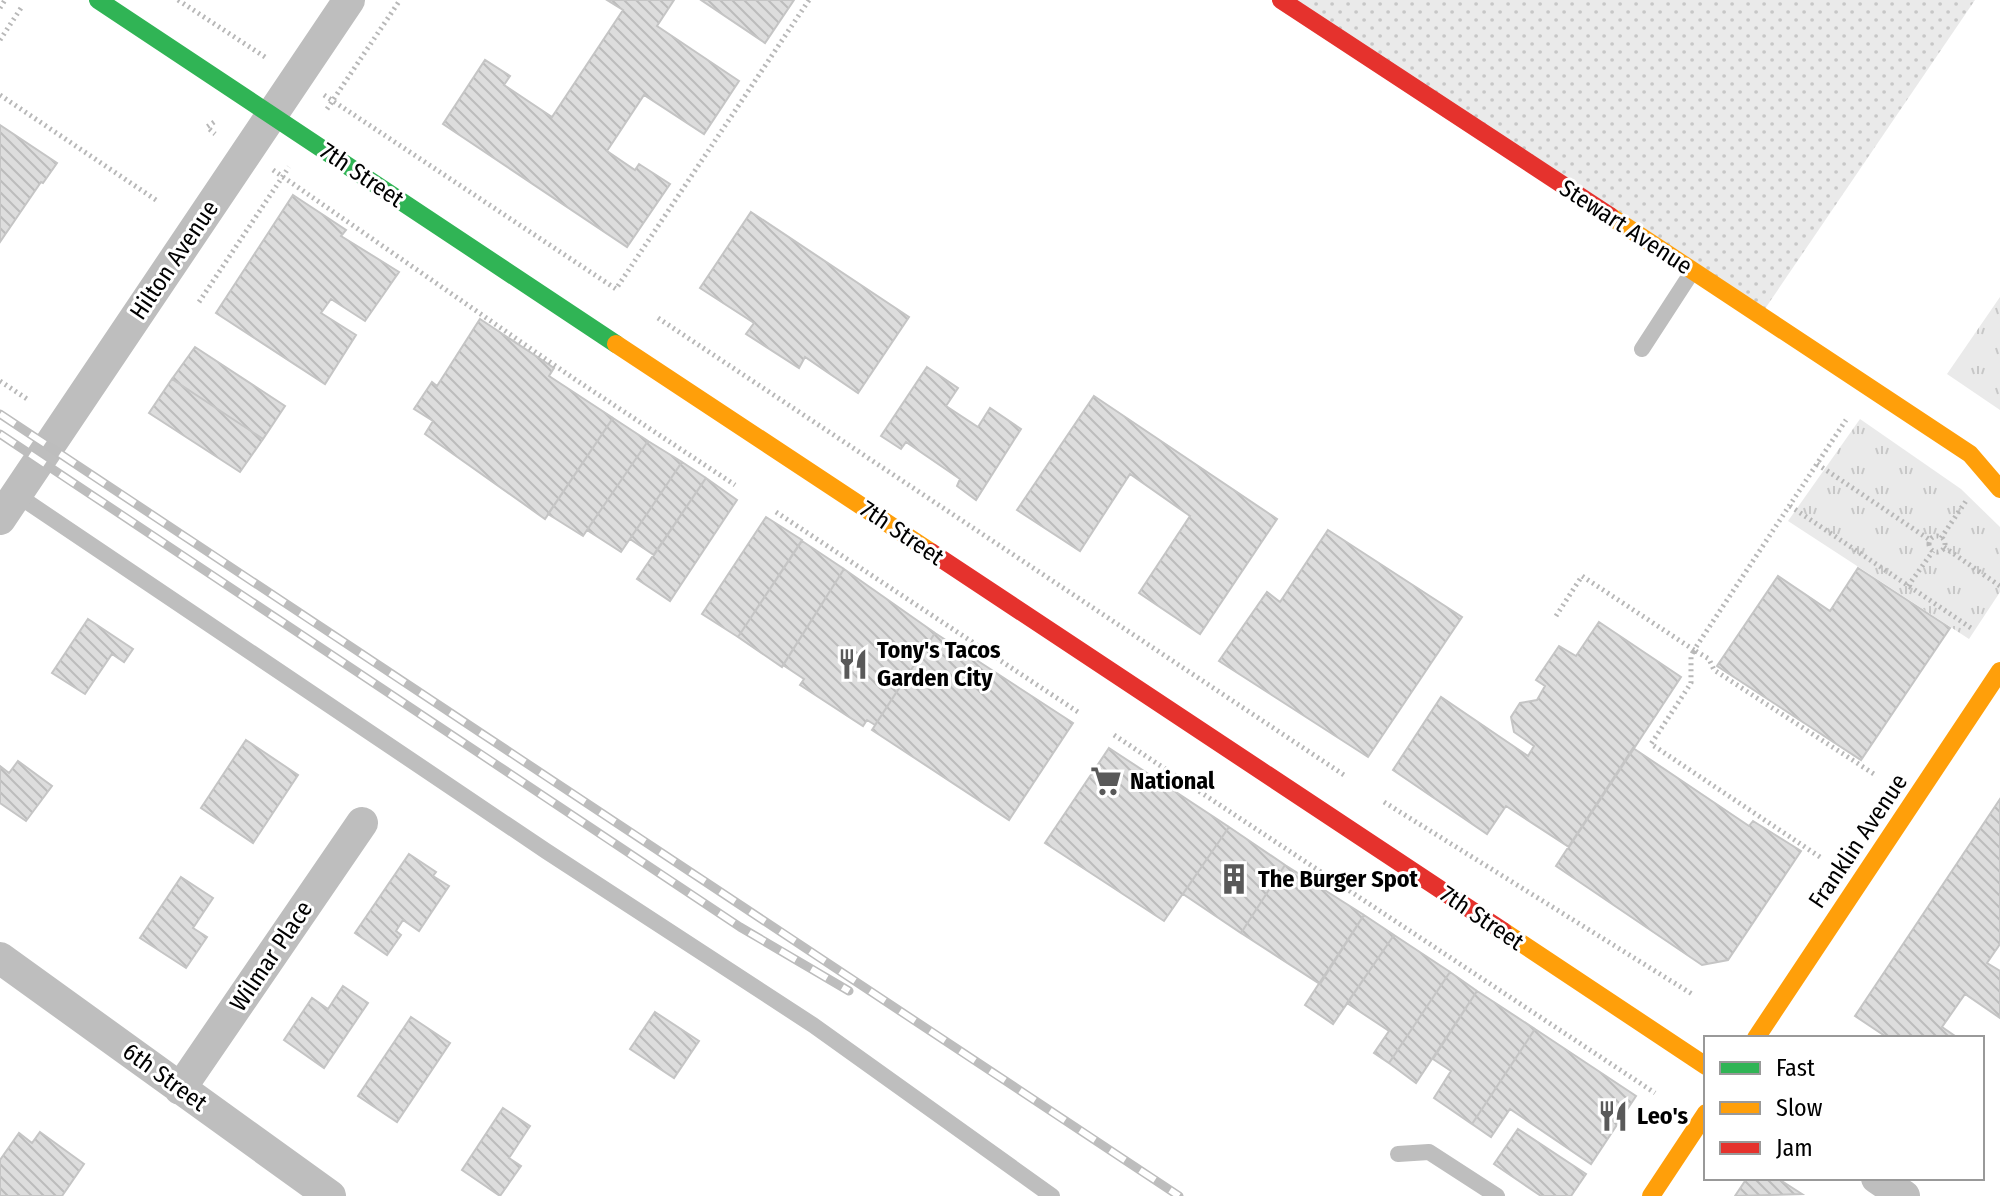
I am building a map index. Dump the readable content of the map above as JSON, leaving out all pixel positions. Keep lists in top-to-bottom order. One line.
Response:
{"streets":{"street":["7th Street","Stewart Avenue","Hilton Avenue","Franklin Avenue","Wilmar Place","6th Street"]},"crossings":[["7th Street","Hilton Avenue"],["Wilmar Place","6th Street"]],"places":{"restaurant":["Tony's Tacos Garden City","Leo's"],"supermarket":["National"],"building":["The Burger Spot"]},"legend":["Fast","Slow","Jam"]}
